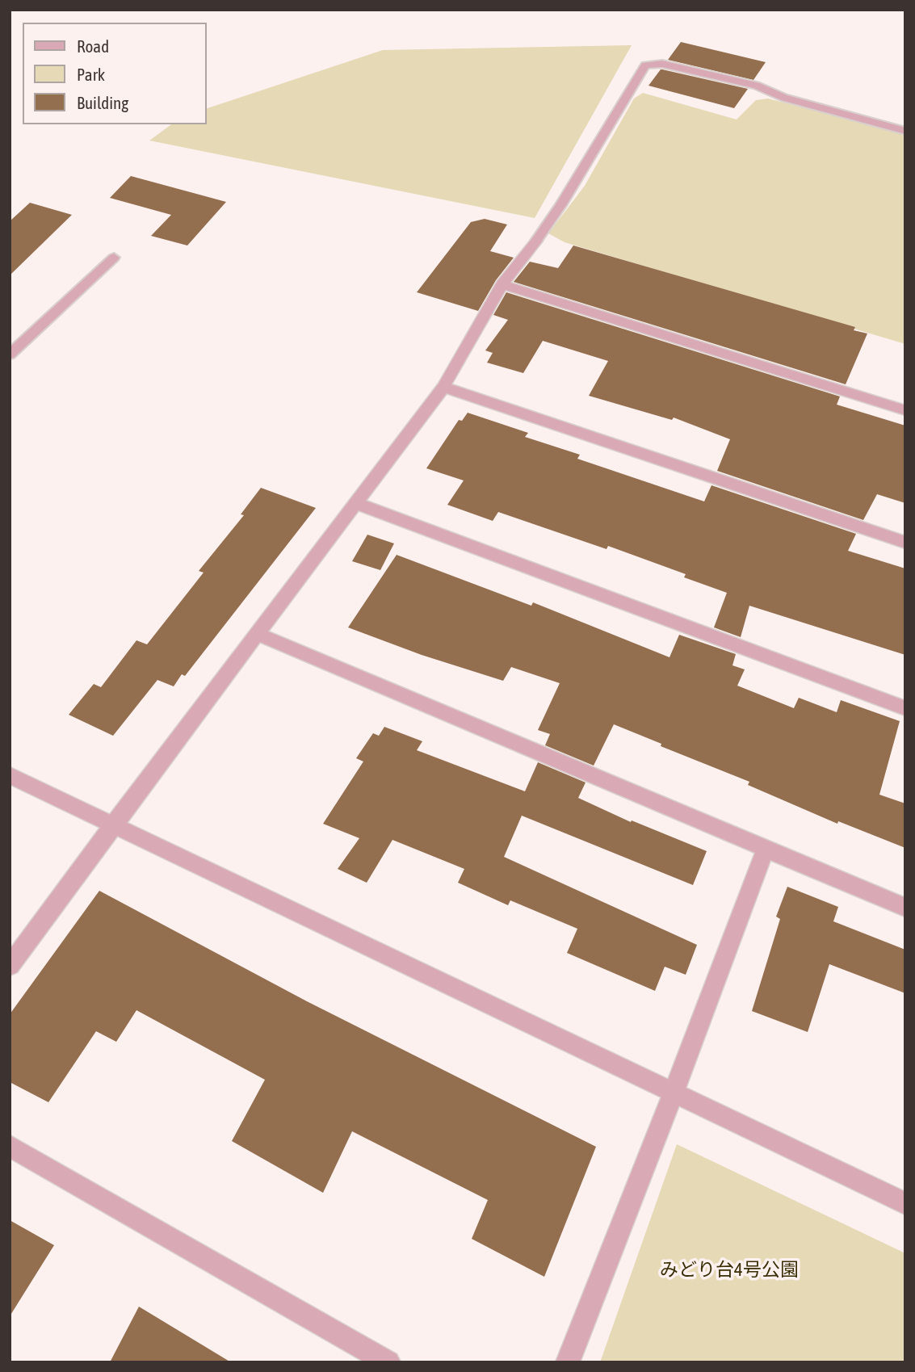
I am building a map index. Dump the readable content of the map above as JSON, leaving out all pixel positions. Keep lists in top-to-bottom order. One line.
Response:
{"parks":["みどり台4号公園"],"legend":["Road","Park","Building"]}
